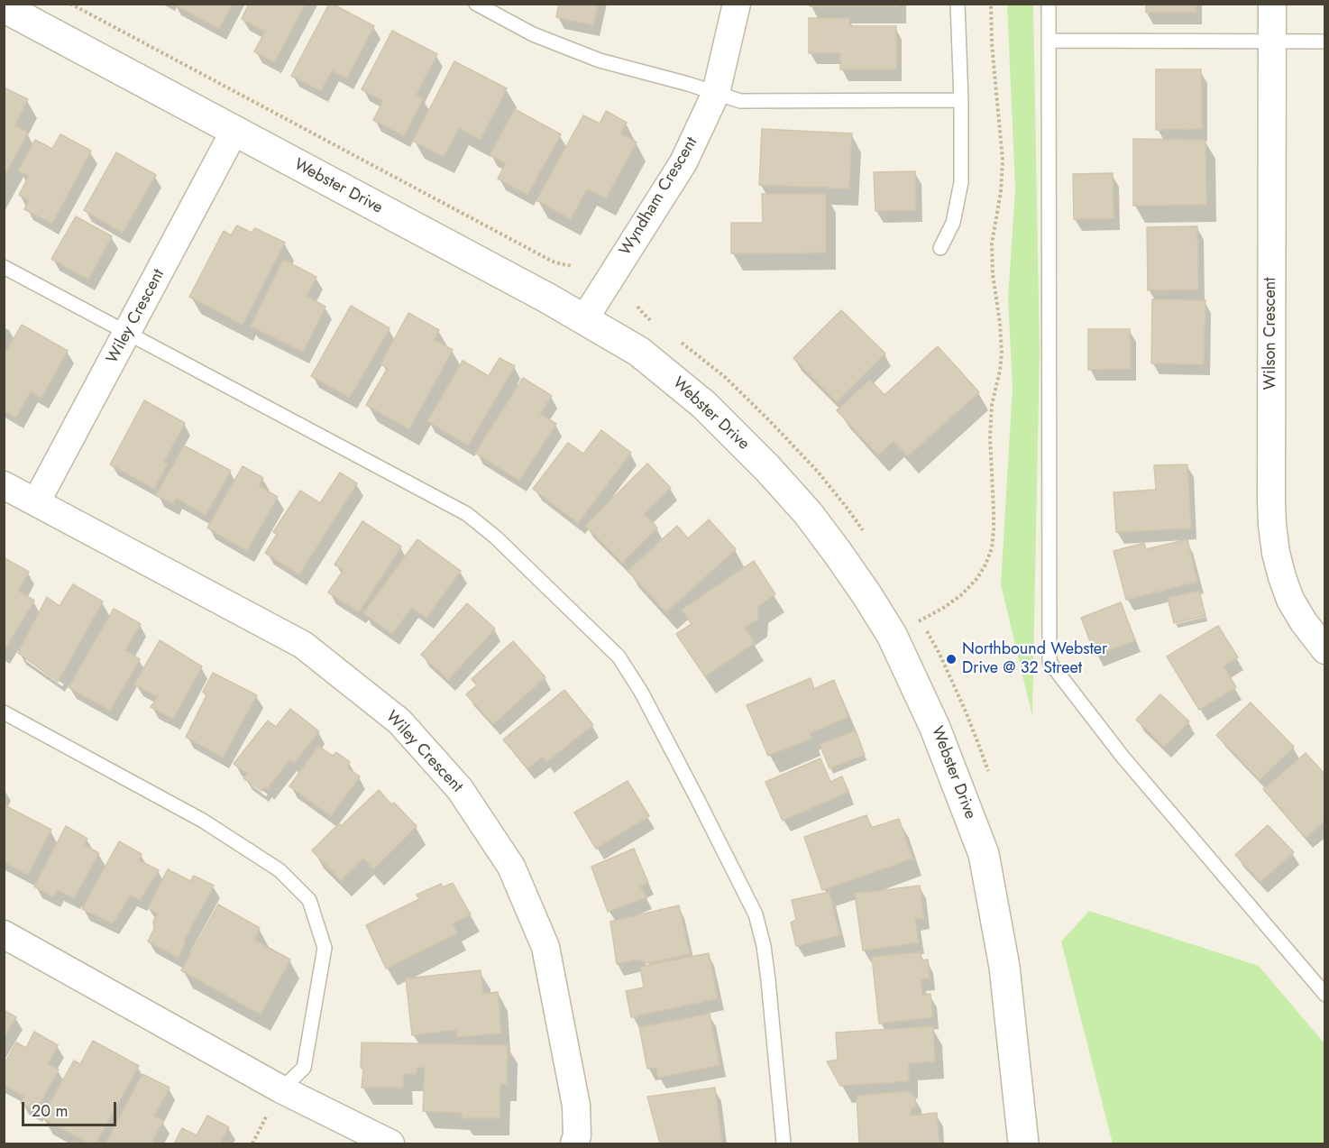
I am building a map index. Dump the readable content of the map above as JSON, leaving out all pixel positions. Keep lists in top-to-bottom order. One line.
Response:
{"streets":{"street":["Webster Drive","Wyndham Crescent","Wiley Crescent","Wilson Crescent"]},"crossings":[["Webster Drive","Wyndham Crescent"],["Webster Drive","Wiley Crescent"]],"places":["Northbound Webster Drive @ 32 Street"],"scale_bar":"20 m"}
